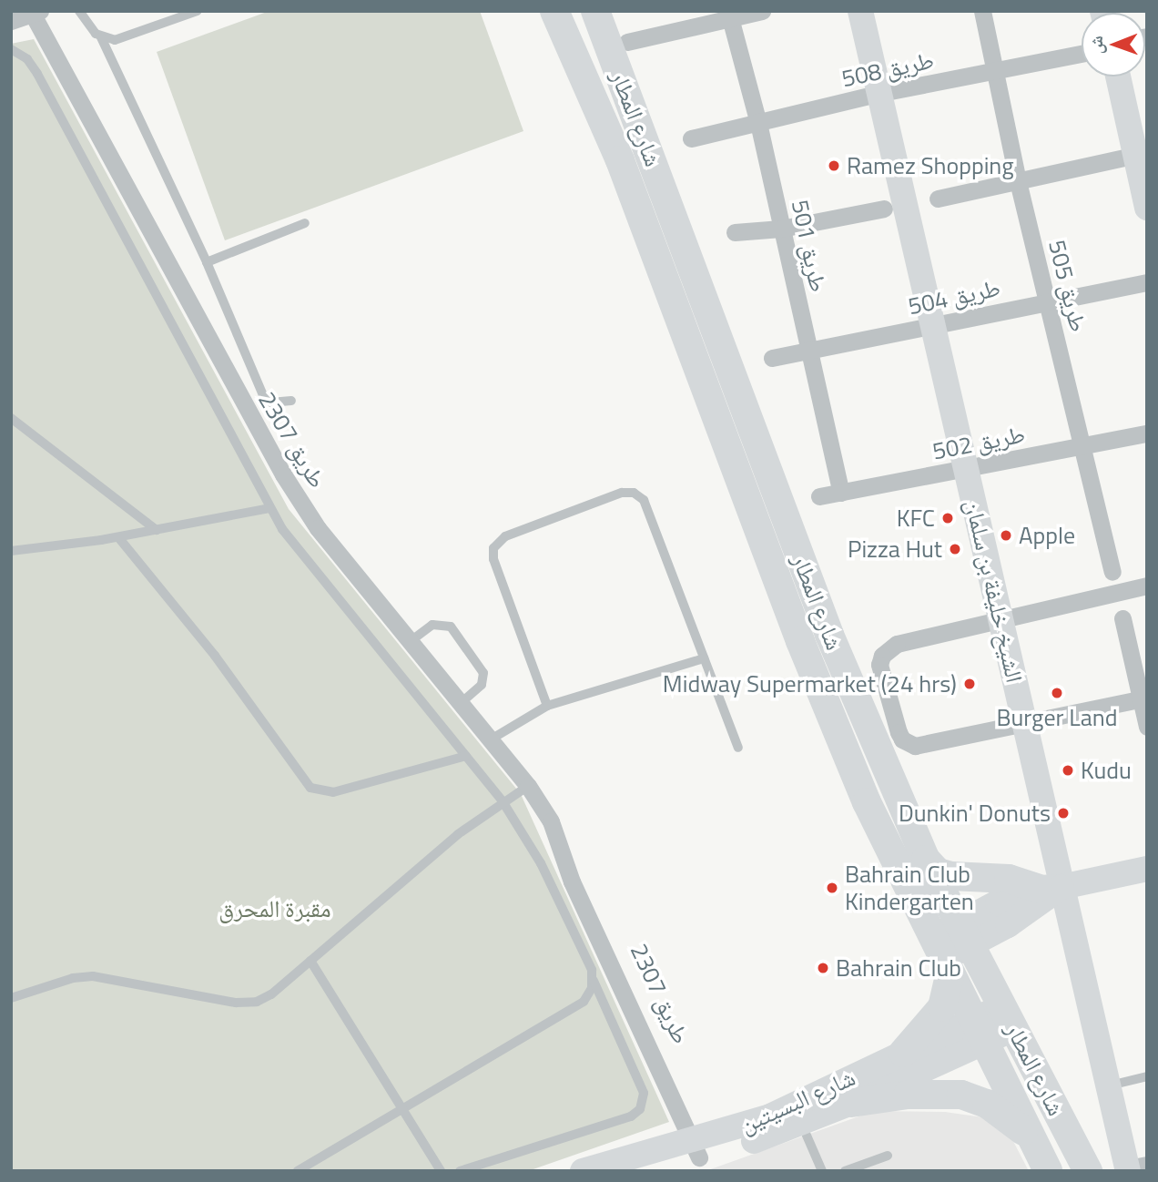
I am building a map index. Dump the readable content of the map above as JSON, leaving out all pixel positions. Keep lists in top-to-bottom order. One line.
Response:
{"streets":{"main road":["شارع المطار"],"street":["طريق 508","طريق 501","طريق 505","طريق 504","طريق 2307","طريق 502","الشيخ خليفة بن سلمان","شارع البسيتين"]},"crossings":[["طريق 508","طريق 501"],["طريق 508","طريق 505"],["طريق 508","الشيخ خليفة بن سلمان"],["شارع المطار","شارع البسيتين"],["طريق 501","طريق 504"],["طريق 501","طريق 502"],["طريق 505","طريق 504"],["طريق 505","طريق 502"],["طريق 504","الشيخ خليفة بن سلمان"],["طريق 2307","شارع البسيتين"],["طريق 502","الشيخ خليفة بن سلمان"]],"parks":["مقبرة المحرق"],"places":["Ramez Shopping","KFC","Apple","Pizza Hut","Midway Supermarket (24 hrs)","Burger Land","Kudu","Dunkin' Donuts","Bahrain Club Kindergarten","Bahrain Club"],"north":"left"}
